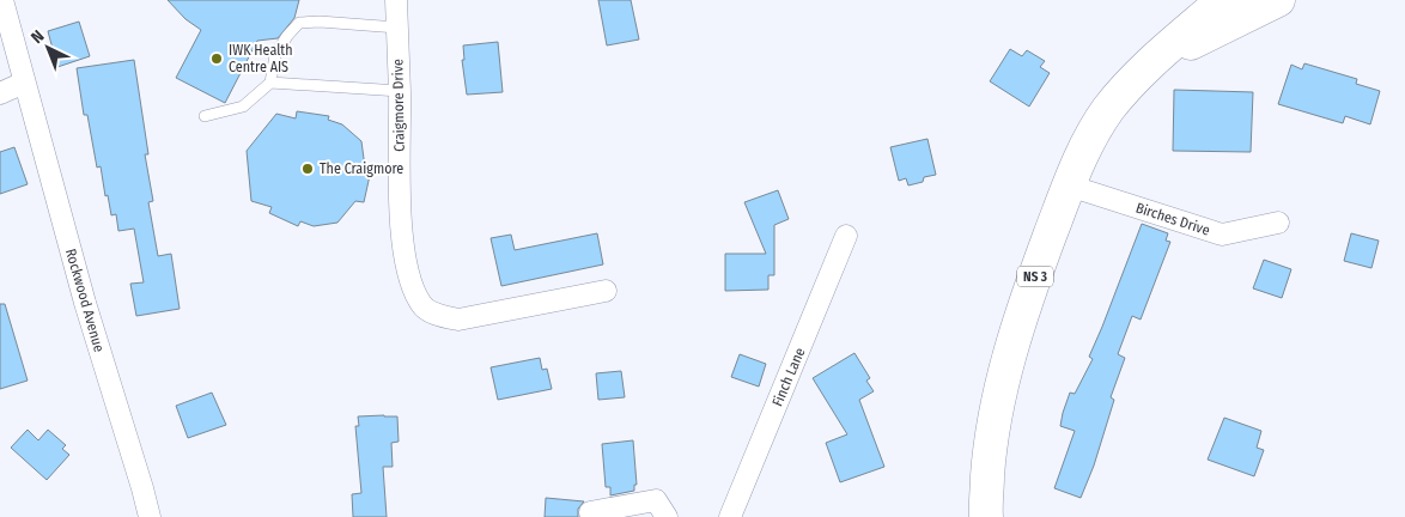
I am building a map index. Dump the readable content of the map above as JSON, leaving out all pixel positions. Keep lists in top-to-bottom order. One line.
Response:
{"streets":{"main road":["NS 3"],"street":["Craigmore Drive","Birches Drive","Rockwood Avenue","Finch Lane"]},"crossings":[["Birches Drive","NS 3"]],"places":["IWK Health Centre AIS","The Craigmore"],"north":"top left"}
